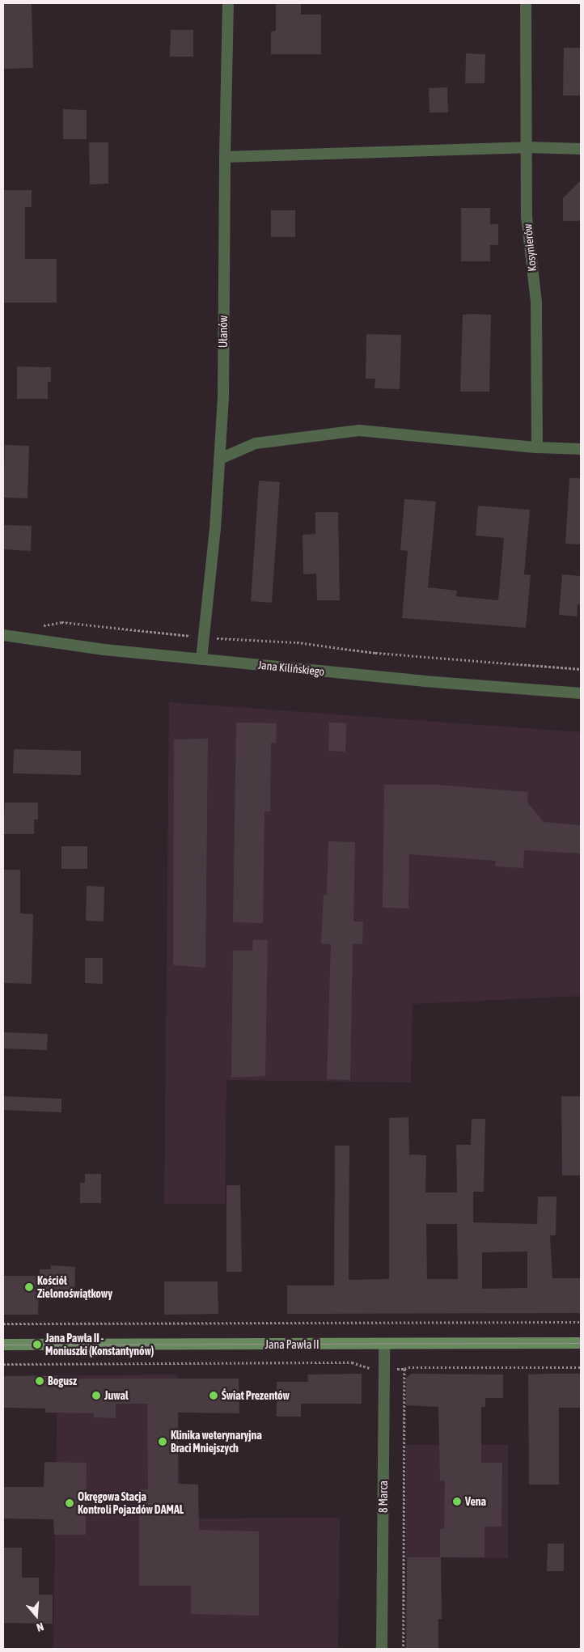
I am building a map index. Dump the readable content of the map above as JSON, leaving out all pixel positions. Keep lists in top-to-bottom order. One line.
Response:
{"streets":{"main road":["Jana Pawła II"],"street":["Kosynierów","Ułanów","Jana Kilińskiego","8 Marca"]},"crossings":[["Ułanów","Jana Kilińskiego"],["Jana Pawła II","8 Marca"]],"places":["Kościół Zielonoświątkowy","Jana Pawła II - Moniuszki (Konstantynów)","Bogusz","Juwal","Świat Prezentów","Klinika weterynaryjna Braci Mniejszych","Vena","Okręgowa Stacja Kontroli Pojazdów DAMAL"],"north":"bottom"}
